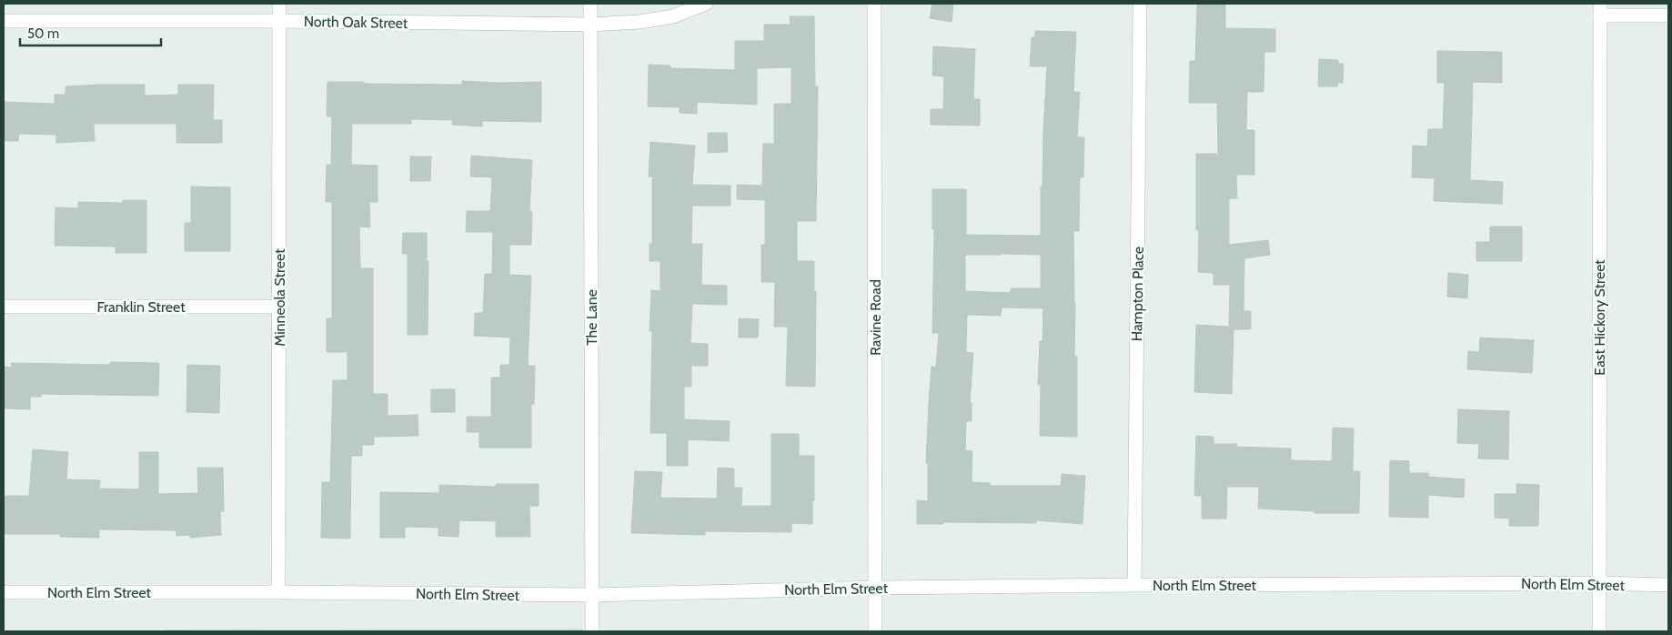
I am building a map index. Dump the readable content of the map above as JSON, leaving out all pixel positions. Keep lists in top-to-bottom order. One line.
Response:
{"streets":{"street":["North Oak Street","Hampton Place","Minneola Street","Franklin Street","The Lane","Ravine Road","East Hickory Street","North Elm Street"]},"crossings":[["North Oak Street","Minneola Street"],["North Oak Street","The Lane"],["Hampton Place","North Elm Street"],["Minneola Street","Franklin Street"],["Minneola Street","North Elm Street"],["The Lane","North Elm Street"],["Ravine Road","North Elm Street"],["East Hickory Street","North Elm Street"]],"scale_bar":"50 m"}
